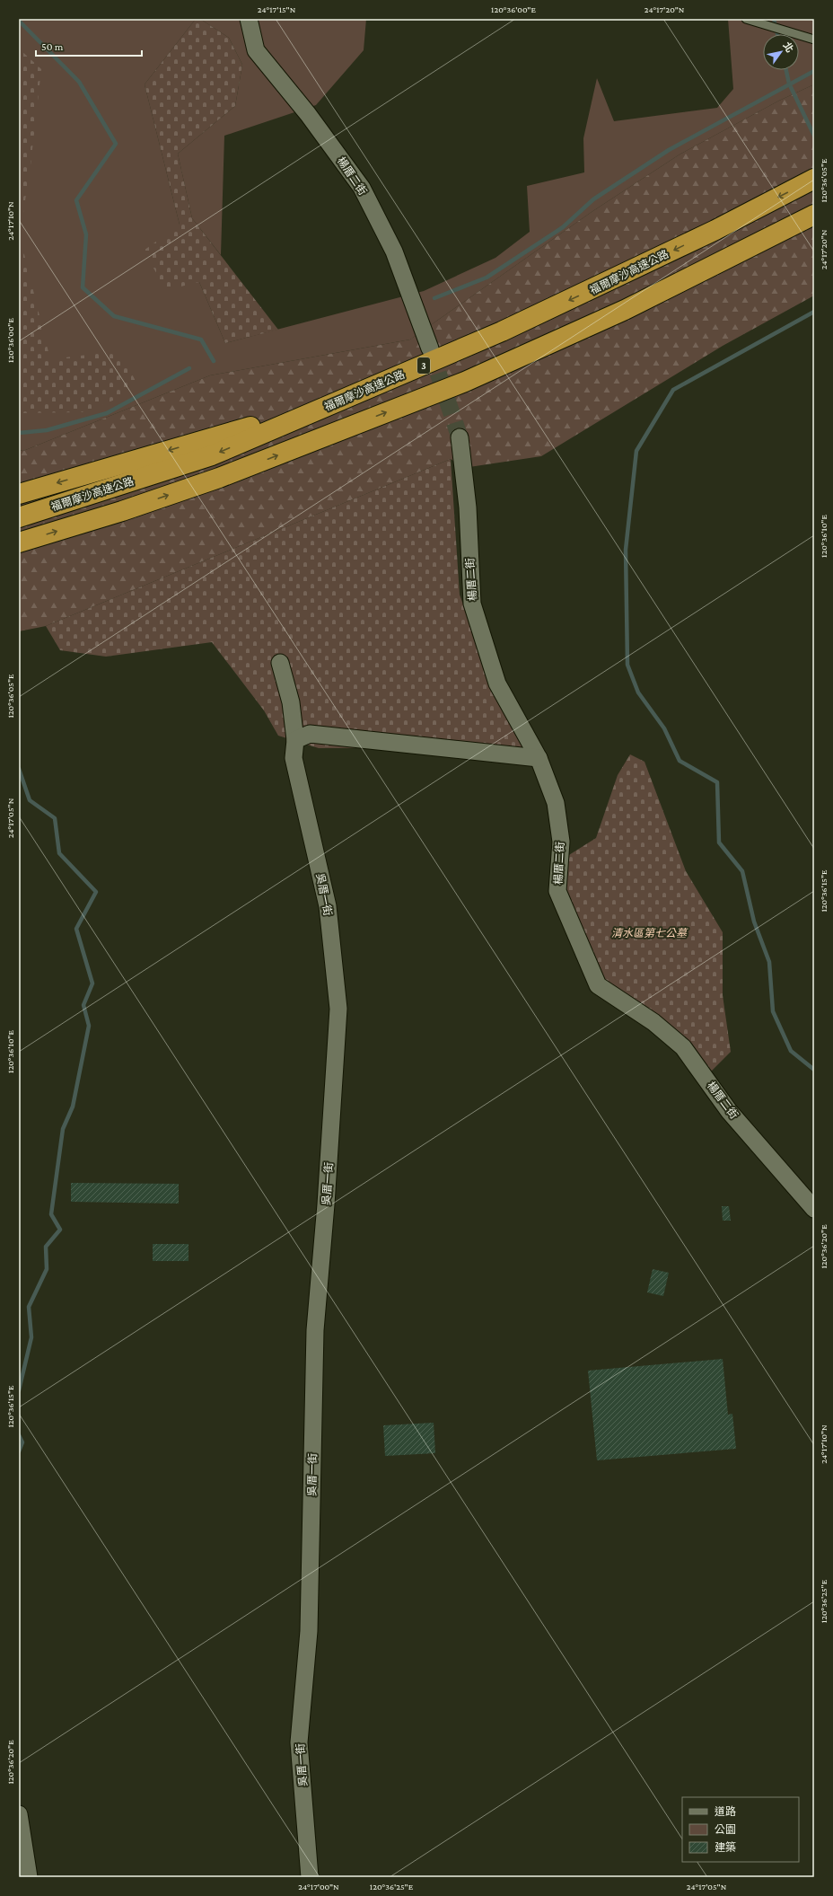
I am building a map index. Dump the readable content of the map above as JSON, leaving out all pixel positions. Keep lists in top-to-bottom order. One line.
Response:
{"streets":{"highway":["福爾摩沙高速公路","3"],"street":["楊厝二街","吳厝一街"]},"parks":["清水區第七公墓"],"legend":["道路","公園","建築"],"scale_bar":"50 m","north":"top right","coordinates":["24°17'15\"N","120°36'00\"E","24°17'20\"N","120°36'05\"E","24°17'10\"N","120°36'10\"E","24°17'05\"N","120°36'15\"E","120°36'20\"E","120°36'25\"E","24°17'00\"N"]}
